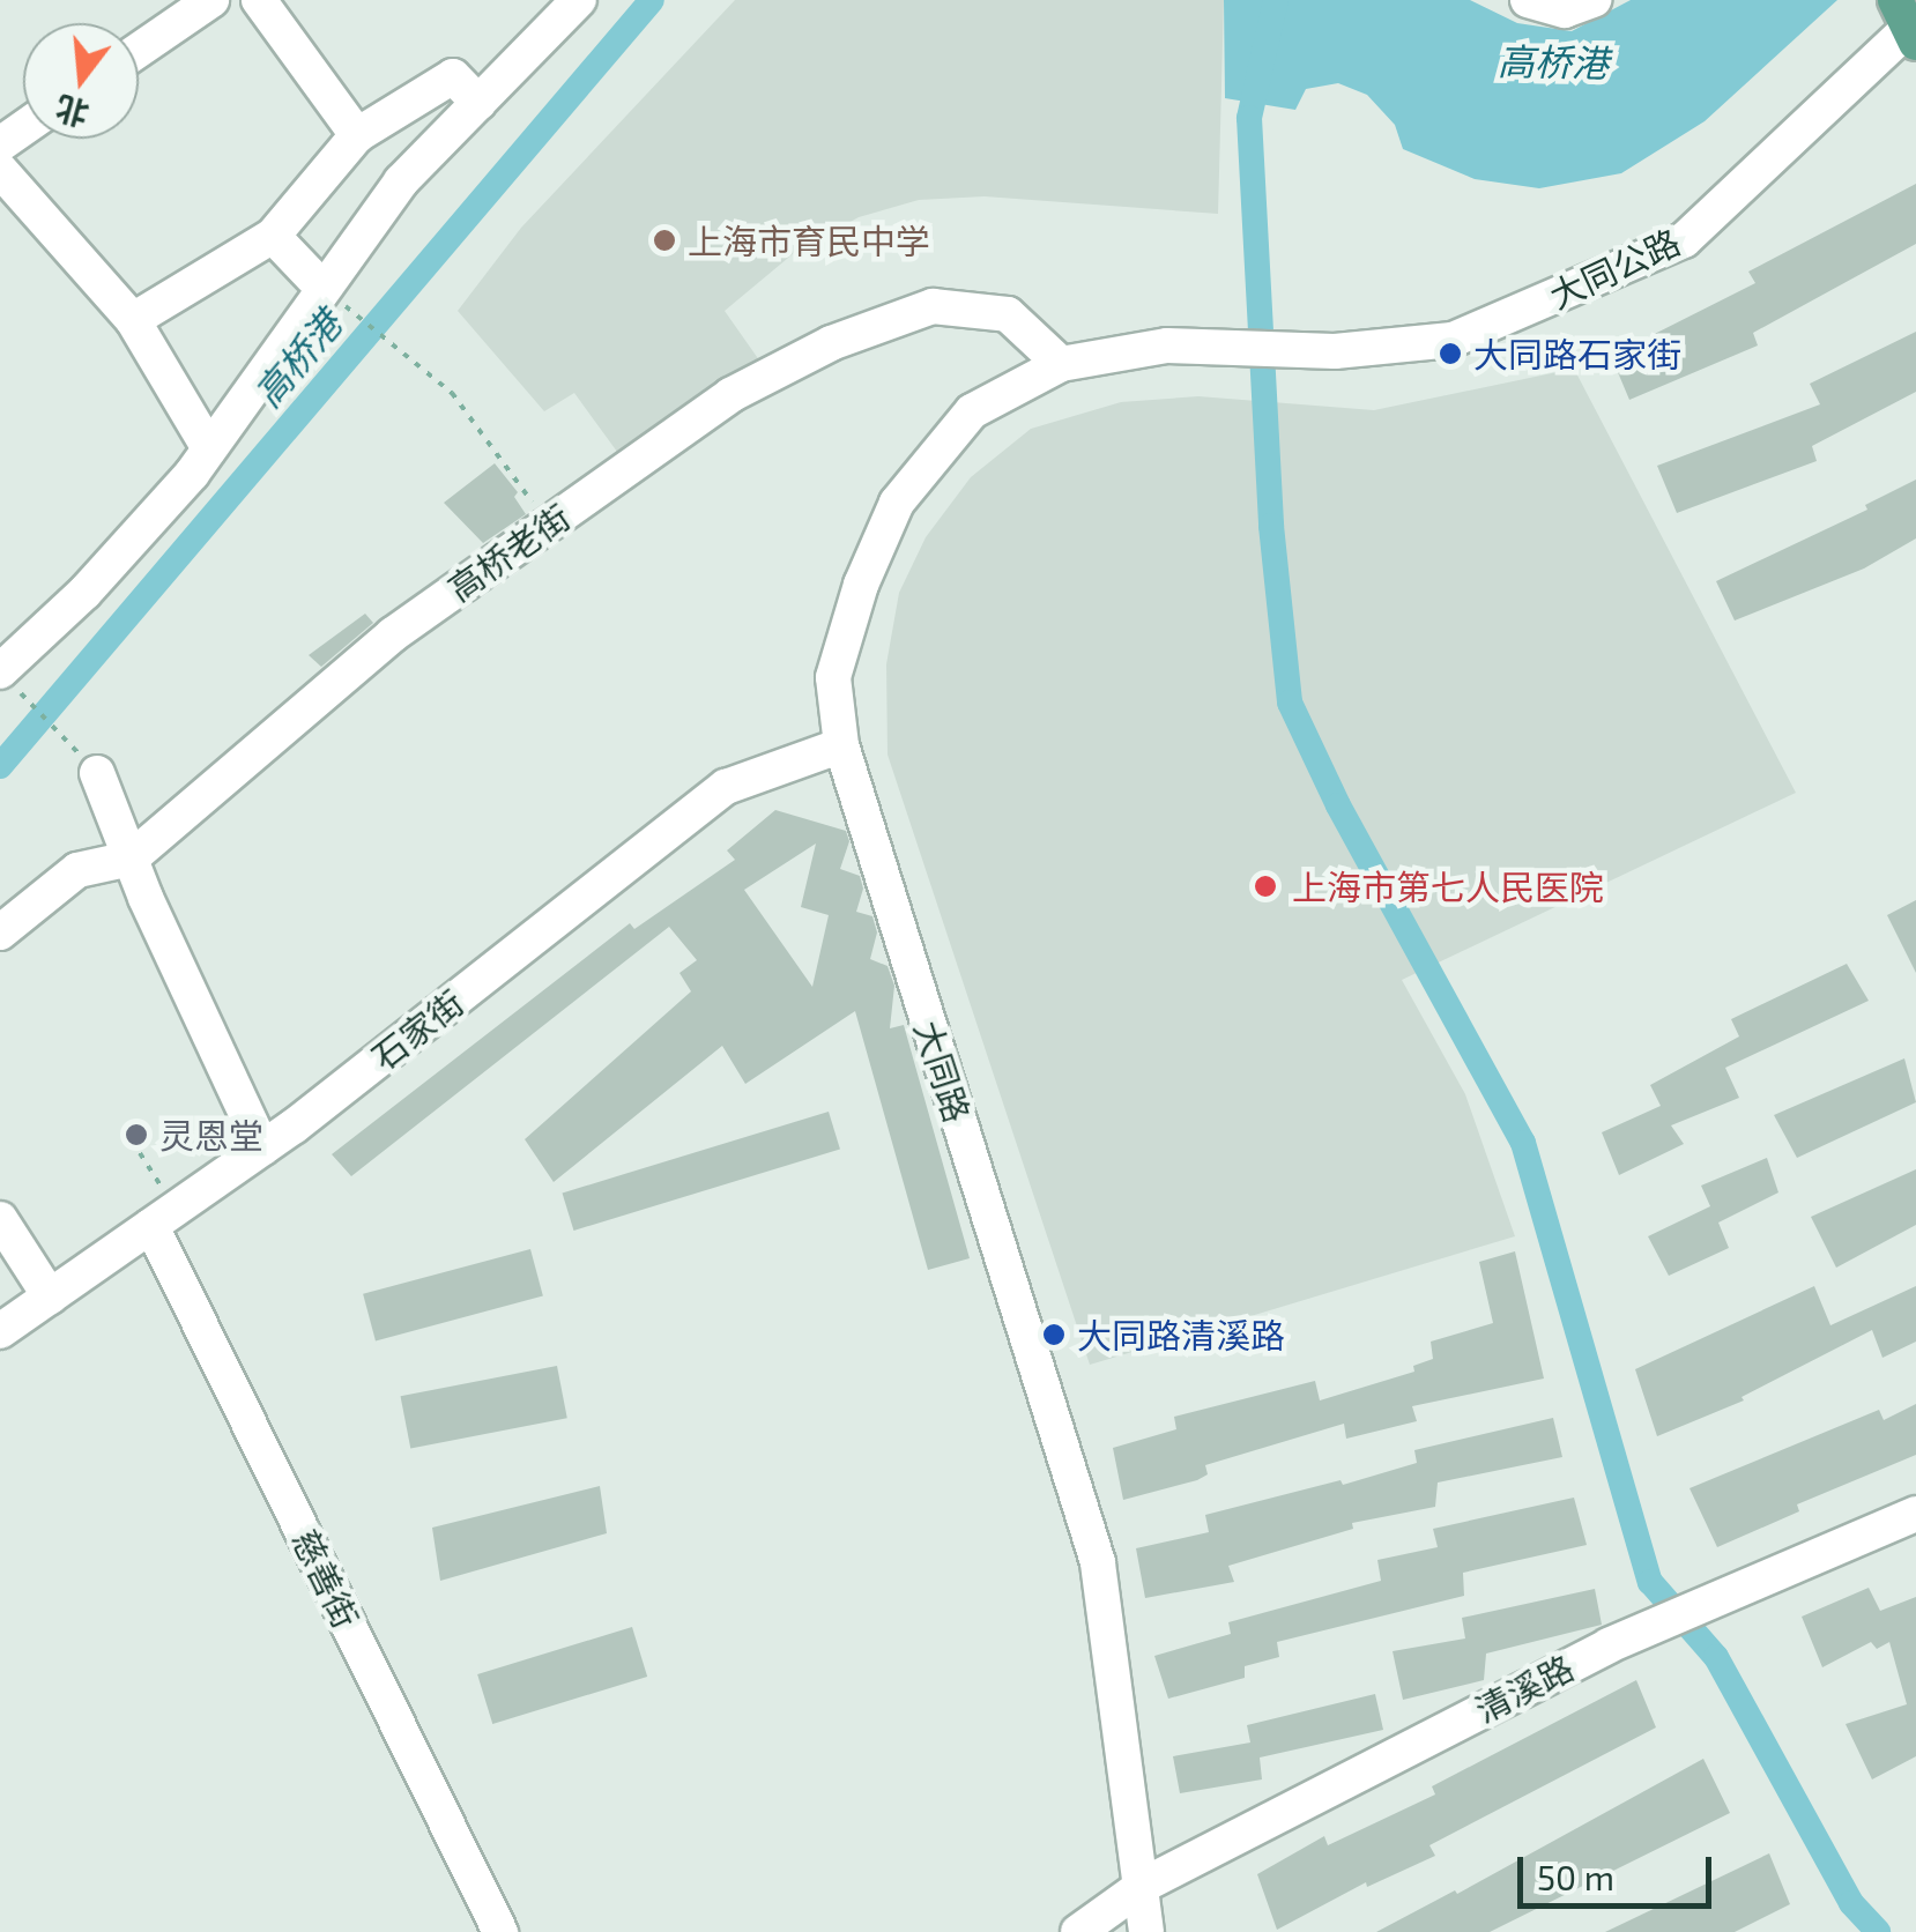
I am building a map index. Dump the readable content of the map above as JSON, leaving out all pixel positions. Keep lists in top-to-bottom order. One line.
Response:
{"streets":{"street":["大同公路","高桥老街","石家街","大同路","慈善街","清溪路"]},"crossings":[["大同公路","大同路"],["高桥老街","大同路"],["石家街","大同路"],["石家街","慈善街"],["大同路","清溪路"]],"water":["高桥港"],"places":["上海市育民中学","大同路石家街","上海市第七人民医院","灵恩堂","大同路清溪路"],"scale_bar":"50 m","north":"bottom"}
